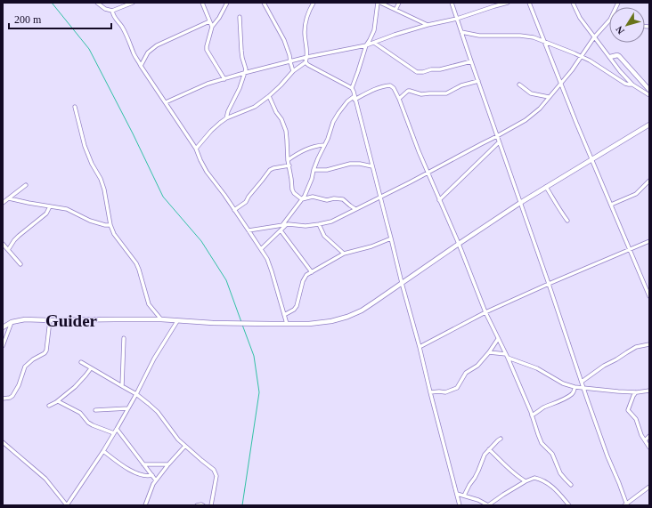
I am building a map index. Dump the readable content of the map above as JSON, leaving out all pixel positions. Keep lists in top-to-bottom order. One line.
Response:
{"districts":["Guider"],"scale_bar":"200 m","north":"bottom left"}
